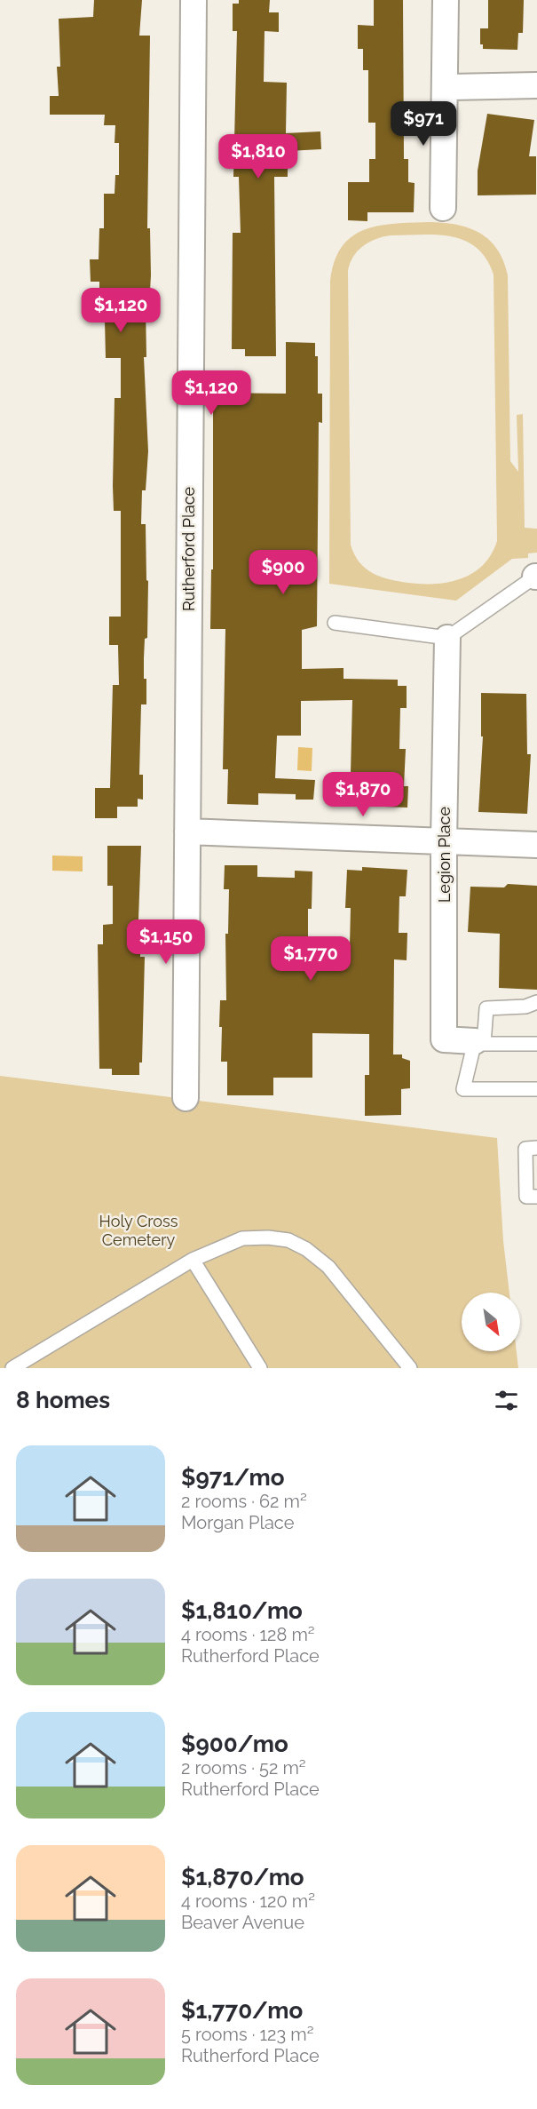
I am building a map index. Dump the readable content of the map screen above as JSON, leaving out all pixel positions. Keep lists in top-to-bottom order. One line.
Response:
{"streets":{"street":["Rutherford Place","Legion Place"]},"parks":["Holy Cross Cemetery"],"north":"bottom right","page":{"price":["$971","$1,810","$1,120","$1,120","$900","$1,870","$1,150","$1,770"],"heading":"8 homes","list":[{"name":"$971/mo","note":"2 rooms · 62 m² · Morgan Place"},{"name":"$1,810/mo","note":"4 rooms · 128 m² · Rutherford Place"},{"name":"$900/mo","note":"2 rooms · 52 m² · Rutherford Place"},{"name":"$1,870/mo","note":"4 rooms · 120 m² · Beaver Avenue"},{"name":"$1,770/mo","note":"5 rooms · 123 m² · Rutherford Place"}]}}
